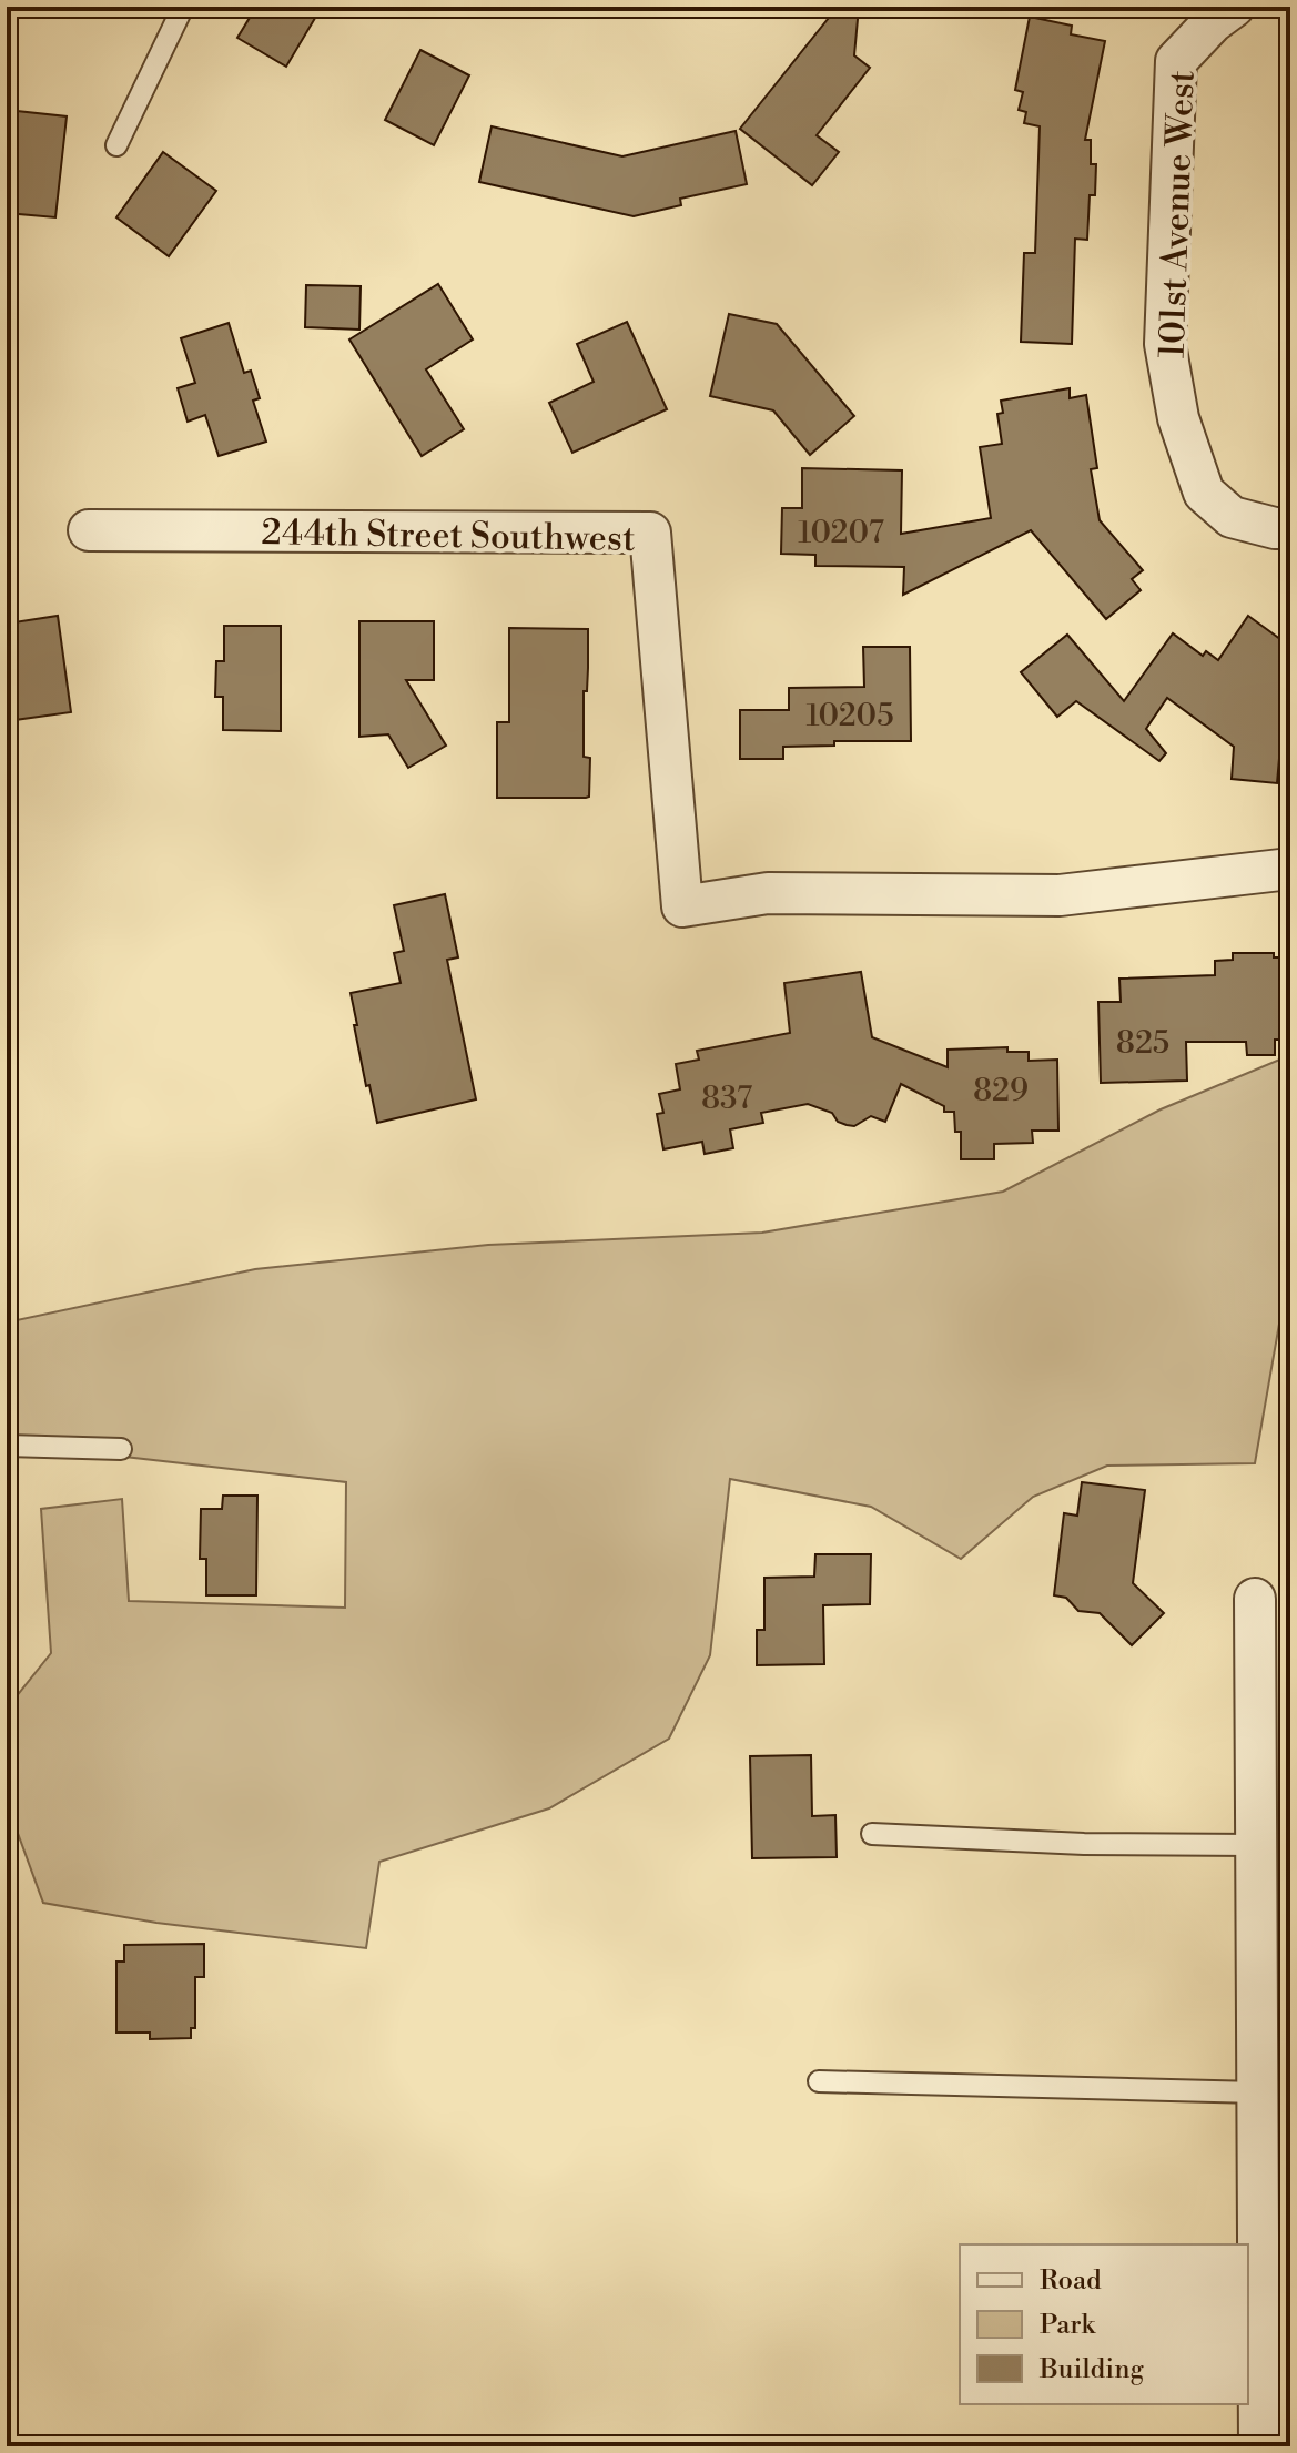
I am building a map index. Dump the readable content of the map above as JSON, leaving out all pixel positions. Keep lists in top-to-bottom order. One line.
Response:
{"streets":{"street":["101st Avenue West","244th Street Southwest"]},"house_numbers":["10207","10205","825","829","837"],"legend":["Road","Park","Building"]}
